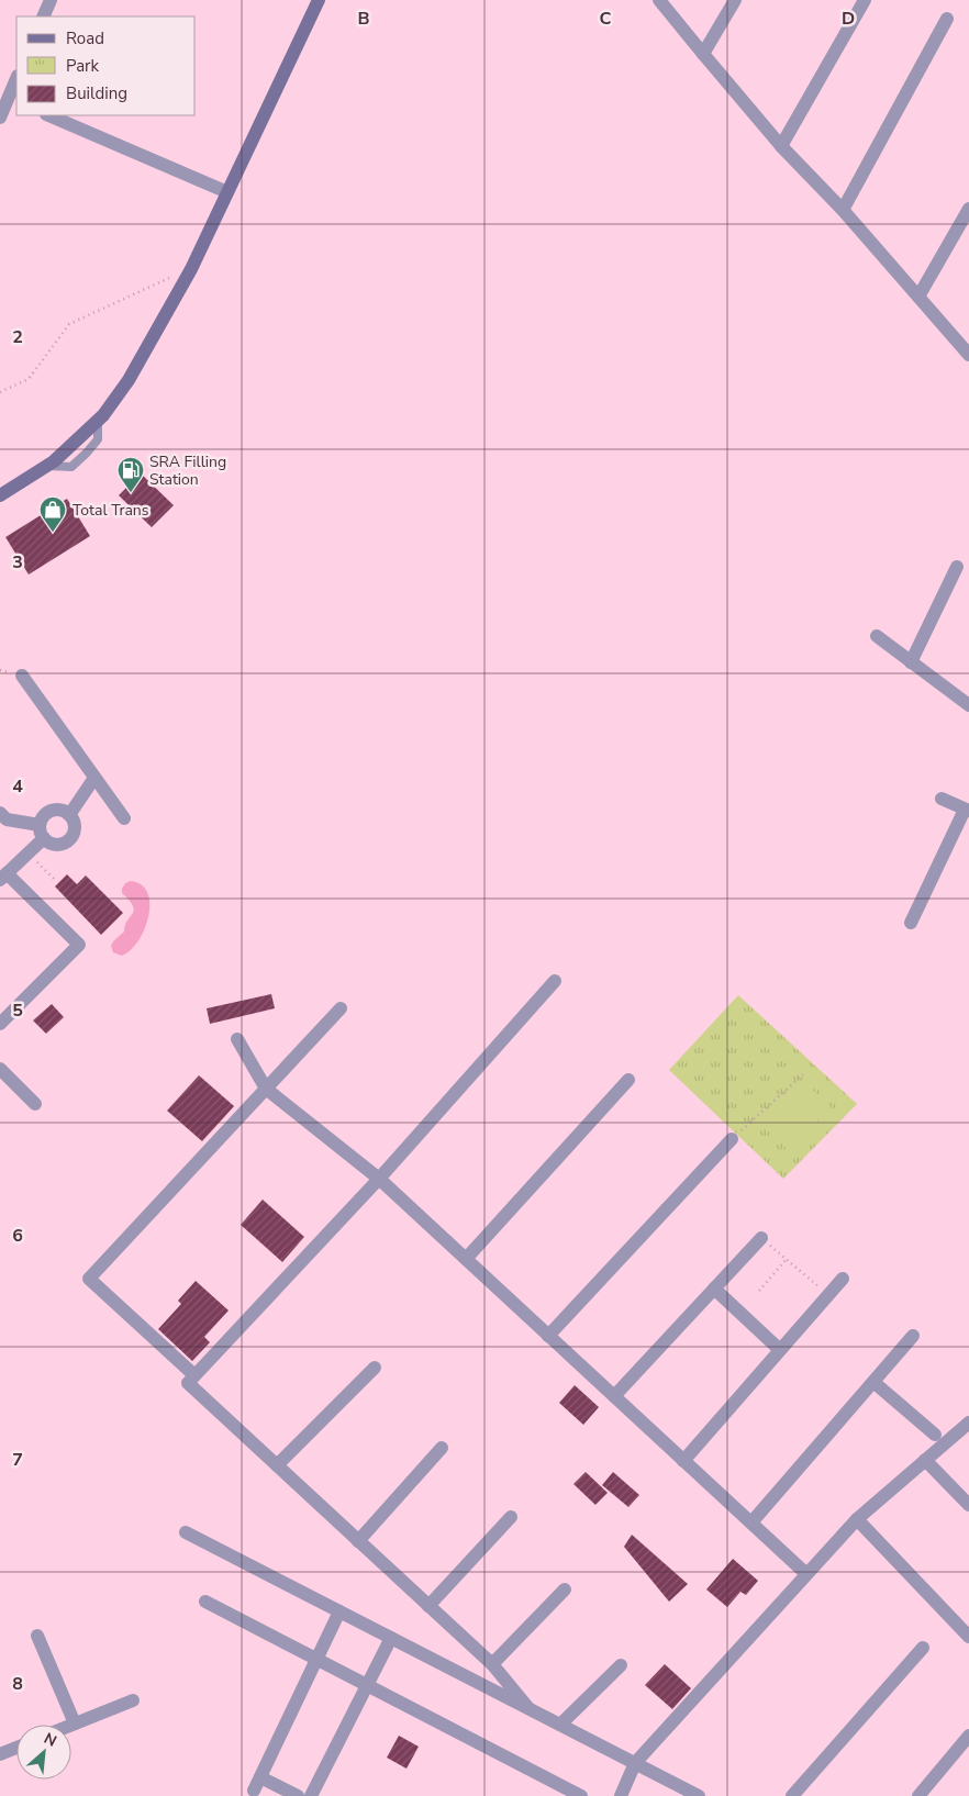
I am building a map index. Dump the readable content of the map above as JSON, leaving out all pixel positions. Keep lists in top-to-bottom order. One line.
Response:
{"places":{"fuel station":["SRA Filling Station"],"shop":["Total Trans"]},"legend":["Road","Park","Building"],"north":"top right","grid":{"columns":["B","C","D"],"rows":["2","3","4","5","6","7","8"]}}
